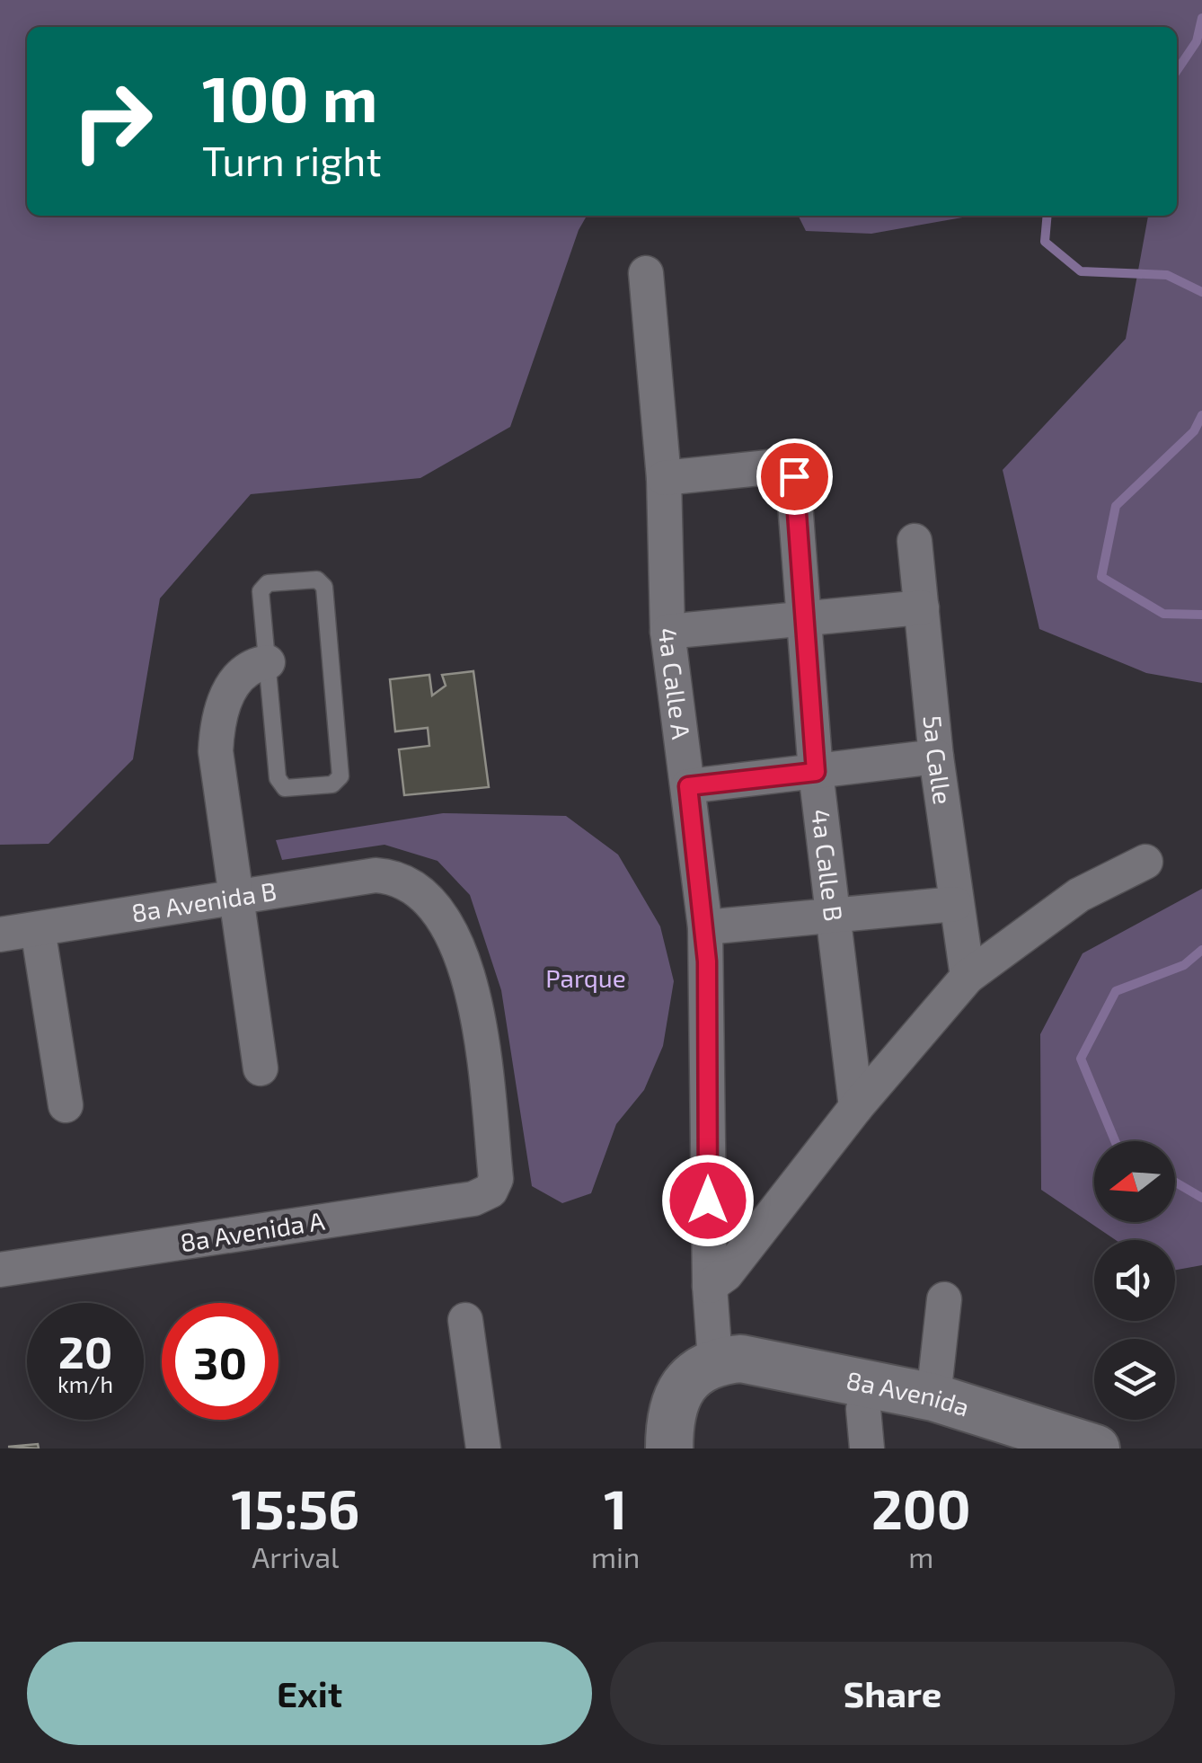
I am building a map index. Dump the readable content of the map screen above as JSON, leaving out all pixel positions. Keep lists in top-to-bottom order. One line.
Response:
{"streets":{"street":["4a Calle A","5a Calle","4a Calle B","8a Avenida B","8a Avenida A","8a Avenida"]},"crossings":[["4a Calle A","4a Calle B"],["4a Calle A","8a Avenida"],["8a Avenida B","8a Avenida A"]],"parks":["Parque"],"north":"left","page":{"turn":["100 m","Turn right"],"speed":"20 km/h","limit":"30","eta":["15:56","Arrival","1","min","200","m"],"buttons":["Exit","Share"]}}
